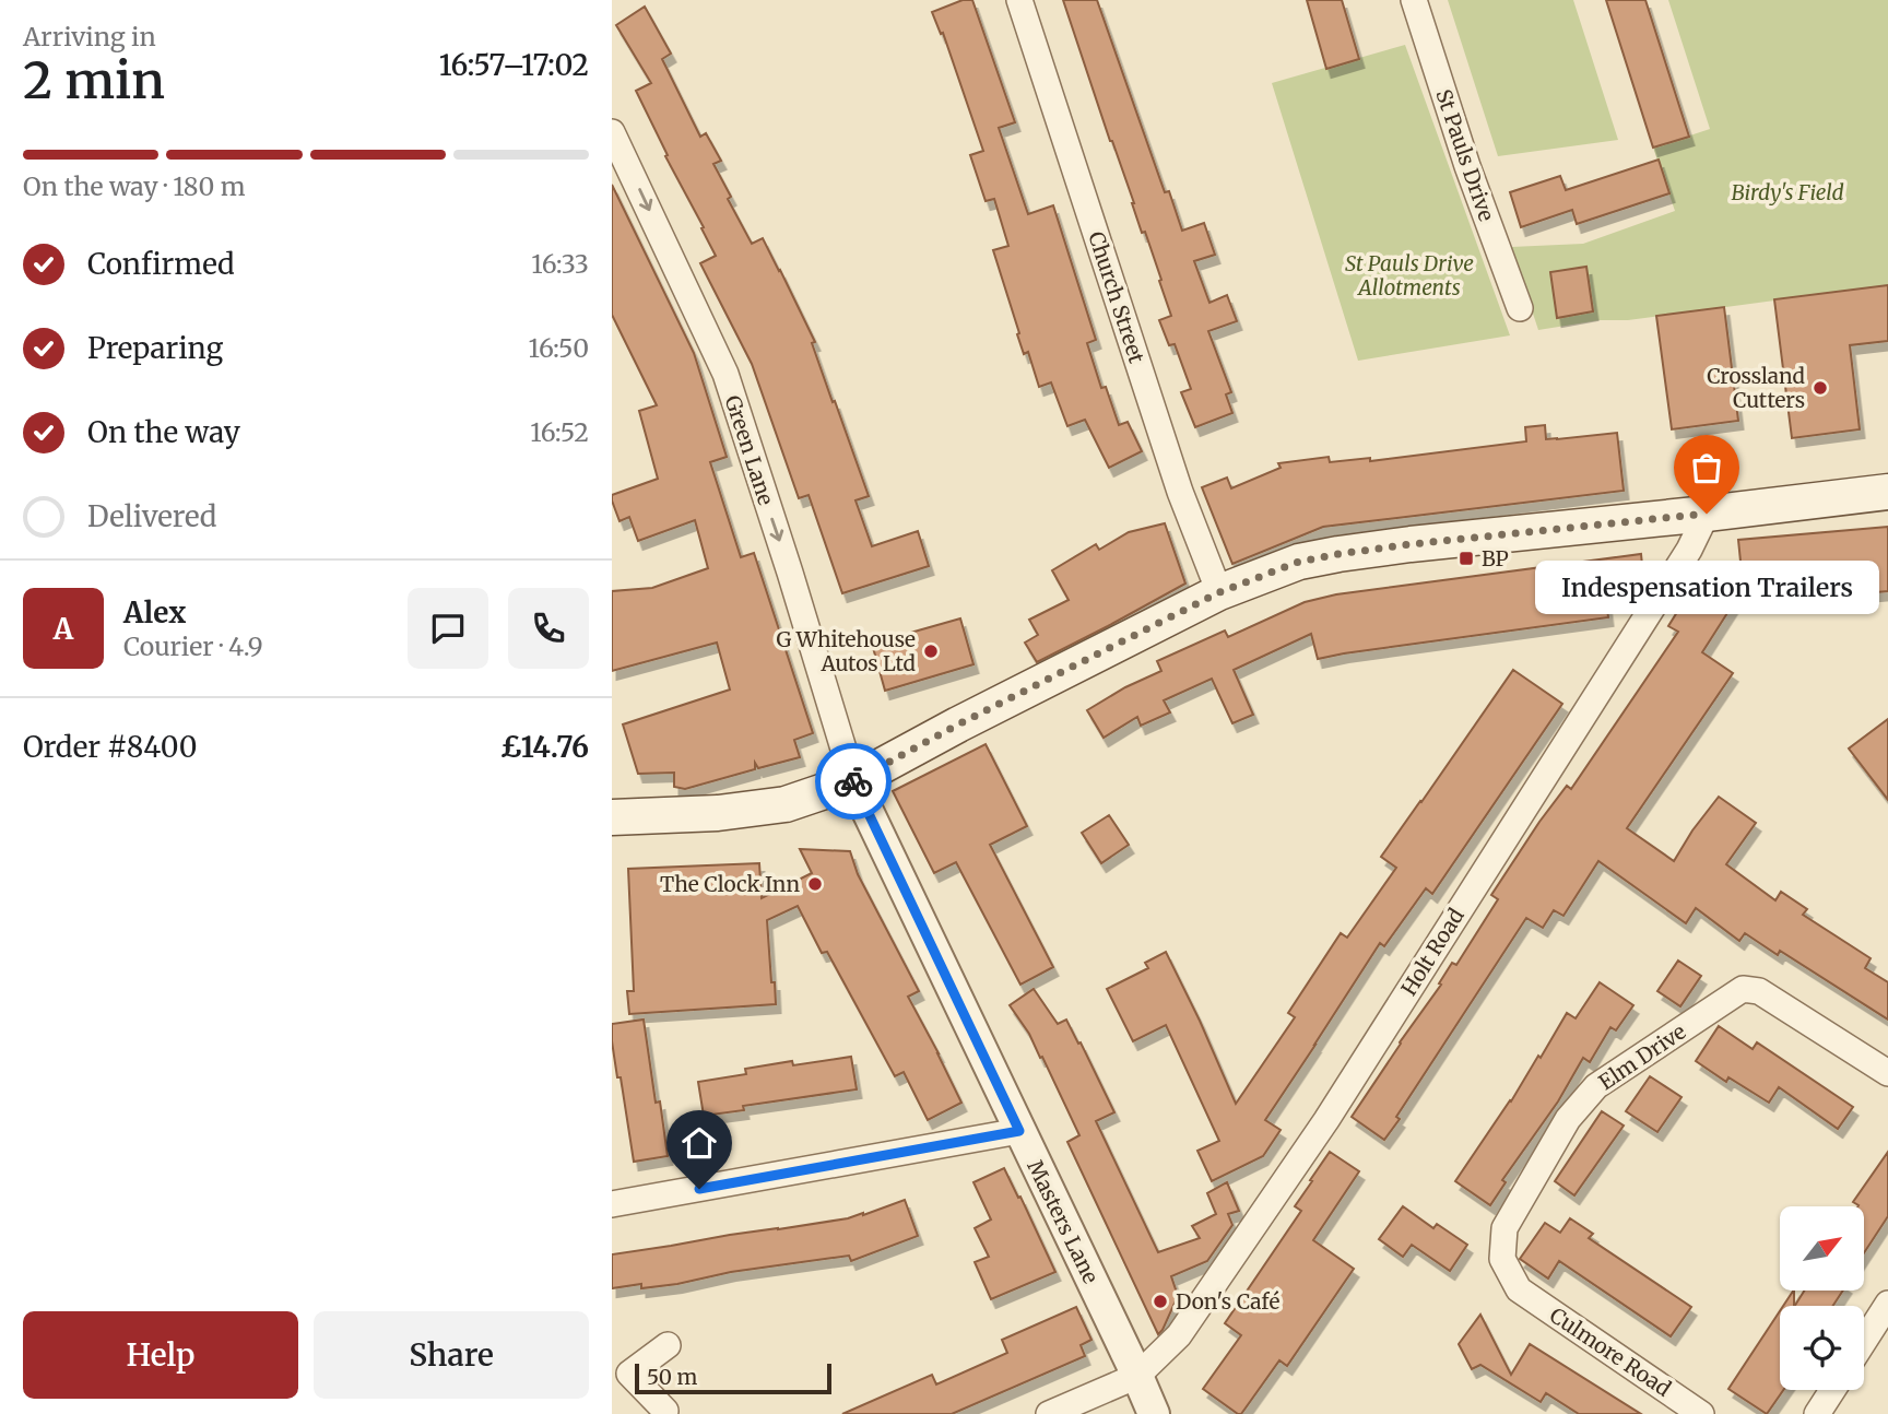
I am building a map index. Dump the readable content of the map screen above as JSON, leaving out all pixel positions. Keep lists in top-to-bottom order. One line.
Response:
{"streets":{"street":["St Pauls Drive","Church Street","Green Lane","Holt Road","Elm Drive","Masters Lane","Culmore Road"]},"crossings":[["Green Lane","Masters Lane"],["Holt Road","Masters Lane"],["Elm Drive","Culmore Road"]],"one_way":["Green Lane"],"parks":["Birdy's Field","St Pauls Drive Allotments"],"places":{"other":["Crossland Cutters","Indespensation Trailers","G Whitehouse Autos Ltd","The Clock Inn","Don's Café"],"transit":["BP"]},"scale_bar":"50 m","north":"top right","page":{"heading":["2 min","Arriving in","16:57–17:02"],"panel":["Alex","Courier · 4.9","Order #8400","£14.76"],"bar":"On the way · 180 m","list":[["Confirmed","16:33"],["Preparing","16:50"],["On the way","16:52"],"Delivered"],"bubble":"Indespensation Trailers","round":"A","buttons":["Help","Share"],"scale":"50 m"}}
